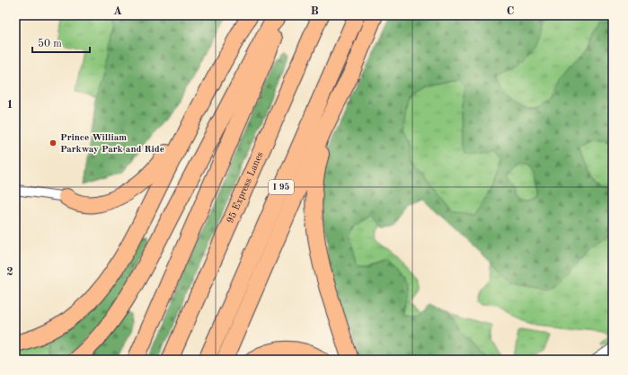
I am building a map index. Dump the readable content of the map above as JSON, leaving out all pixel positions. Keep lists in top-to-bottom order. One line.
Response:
{"streets":{"highway":["95 Express Lanes","I 95"]},"places":["Prince William Parkway Park and Ride"],"scale_bar":"50 m","grid":{"columns":["A","B","C"],"rows":["1","2"]}}
